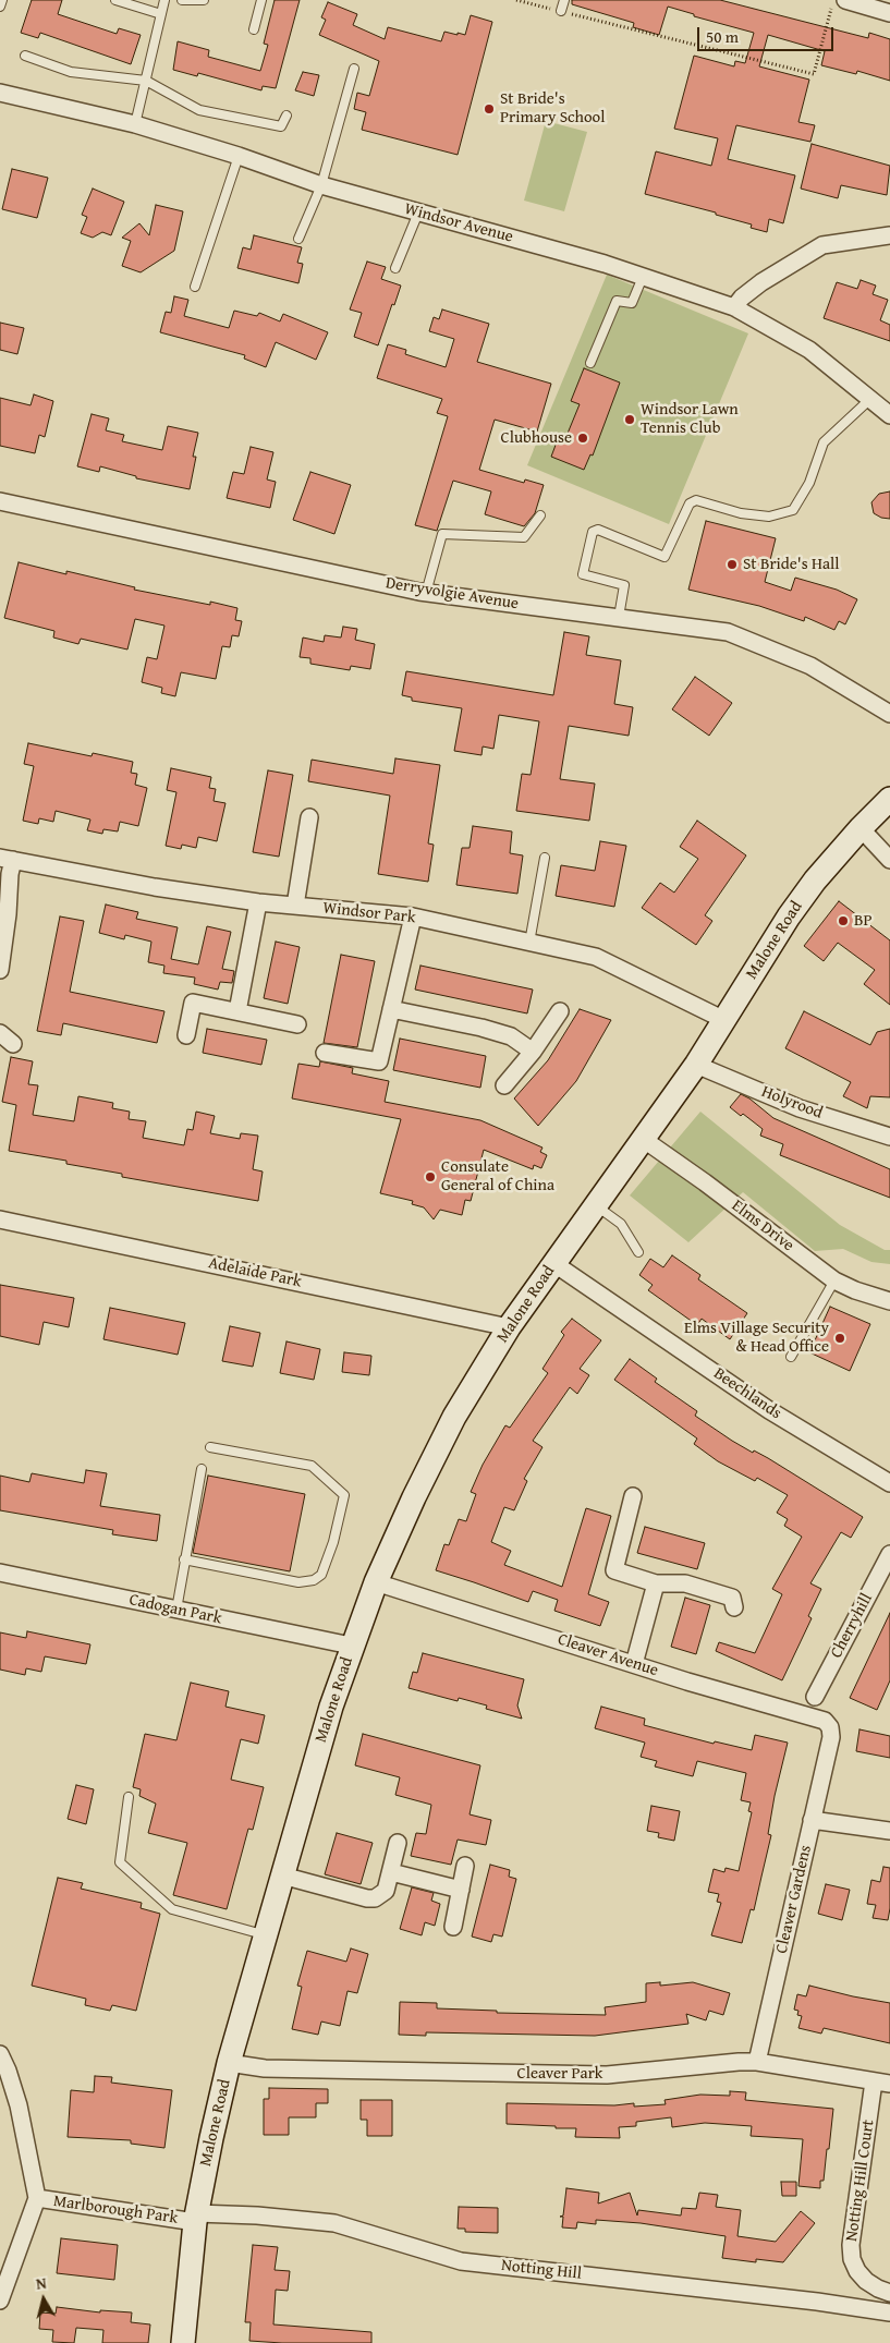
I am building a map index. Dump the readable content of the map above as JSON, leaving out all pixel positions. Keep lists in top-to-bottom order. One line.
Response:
{"streets":{"main road":["Malone Road"],"street":["Windsor Avenue","Derryvolgie Avenue","Windsor Park","Holyrood","Elms Drive","Adelaide Park","Beechlands","Cadogan Park","Cherryhill","Cleaver Avenue","Cleaver Gardens","Cleaver Park","Notting Hill Court","Marlborough Park","Notting Hill"]},"crossings":[["Windsor Park","Malone Road"],["Malone Road","Holyrood"],["Malone Road","Elms Drive"],["Malone Road","Adelaide Park"],["Malone Road","Beechlands"],["Malone Road","Cadogan Park"],["Malone Road","Cleaver Avenue"],["Malone Road","Cleaver Park"],["Malone Road","Marlborough Park"],["Malone Road","Notting Hill"],["Cleaver Avenue","Cleaver Gardens"],["Cleaver Gardens","Cleaver Park"],["Cleaver Park","Notting Hill Court"],["Marlborough Park","Notting Hill"]],"places":["St Bride's Primary School","Windsor Lawn Tennis Club","Clubhouse","St Bride's Hall","BP","Consulate General of China","Elms Village Security & Head Office"],"scale_bar":"50 m","north":"top"}
